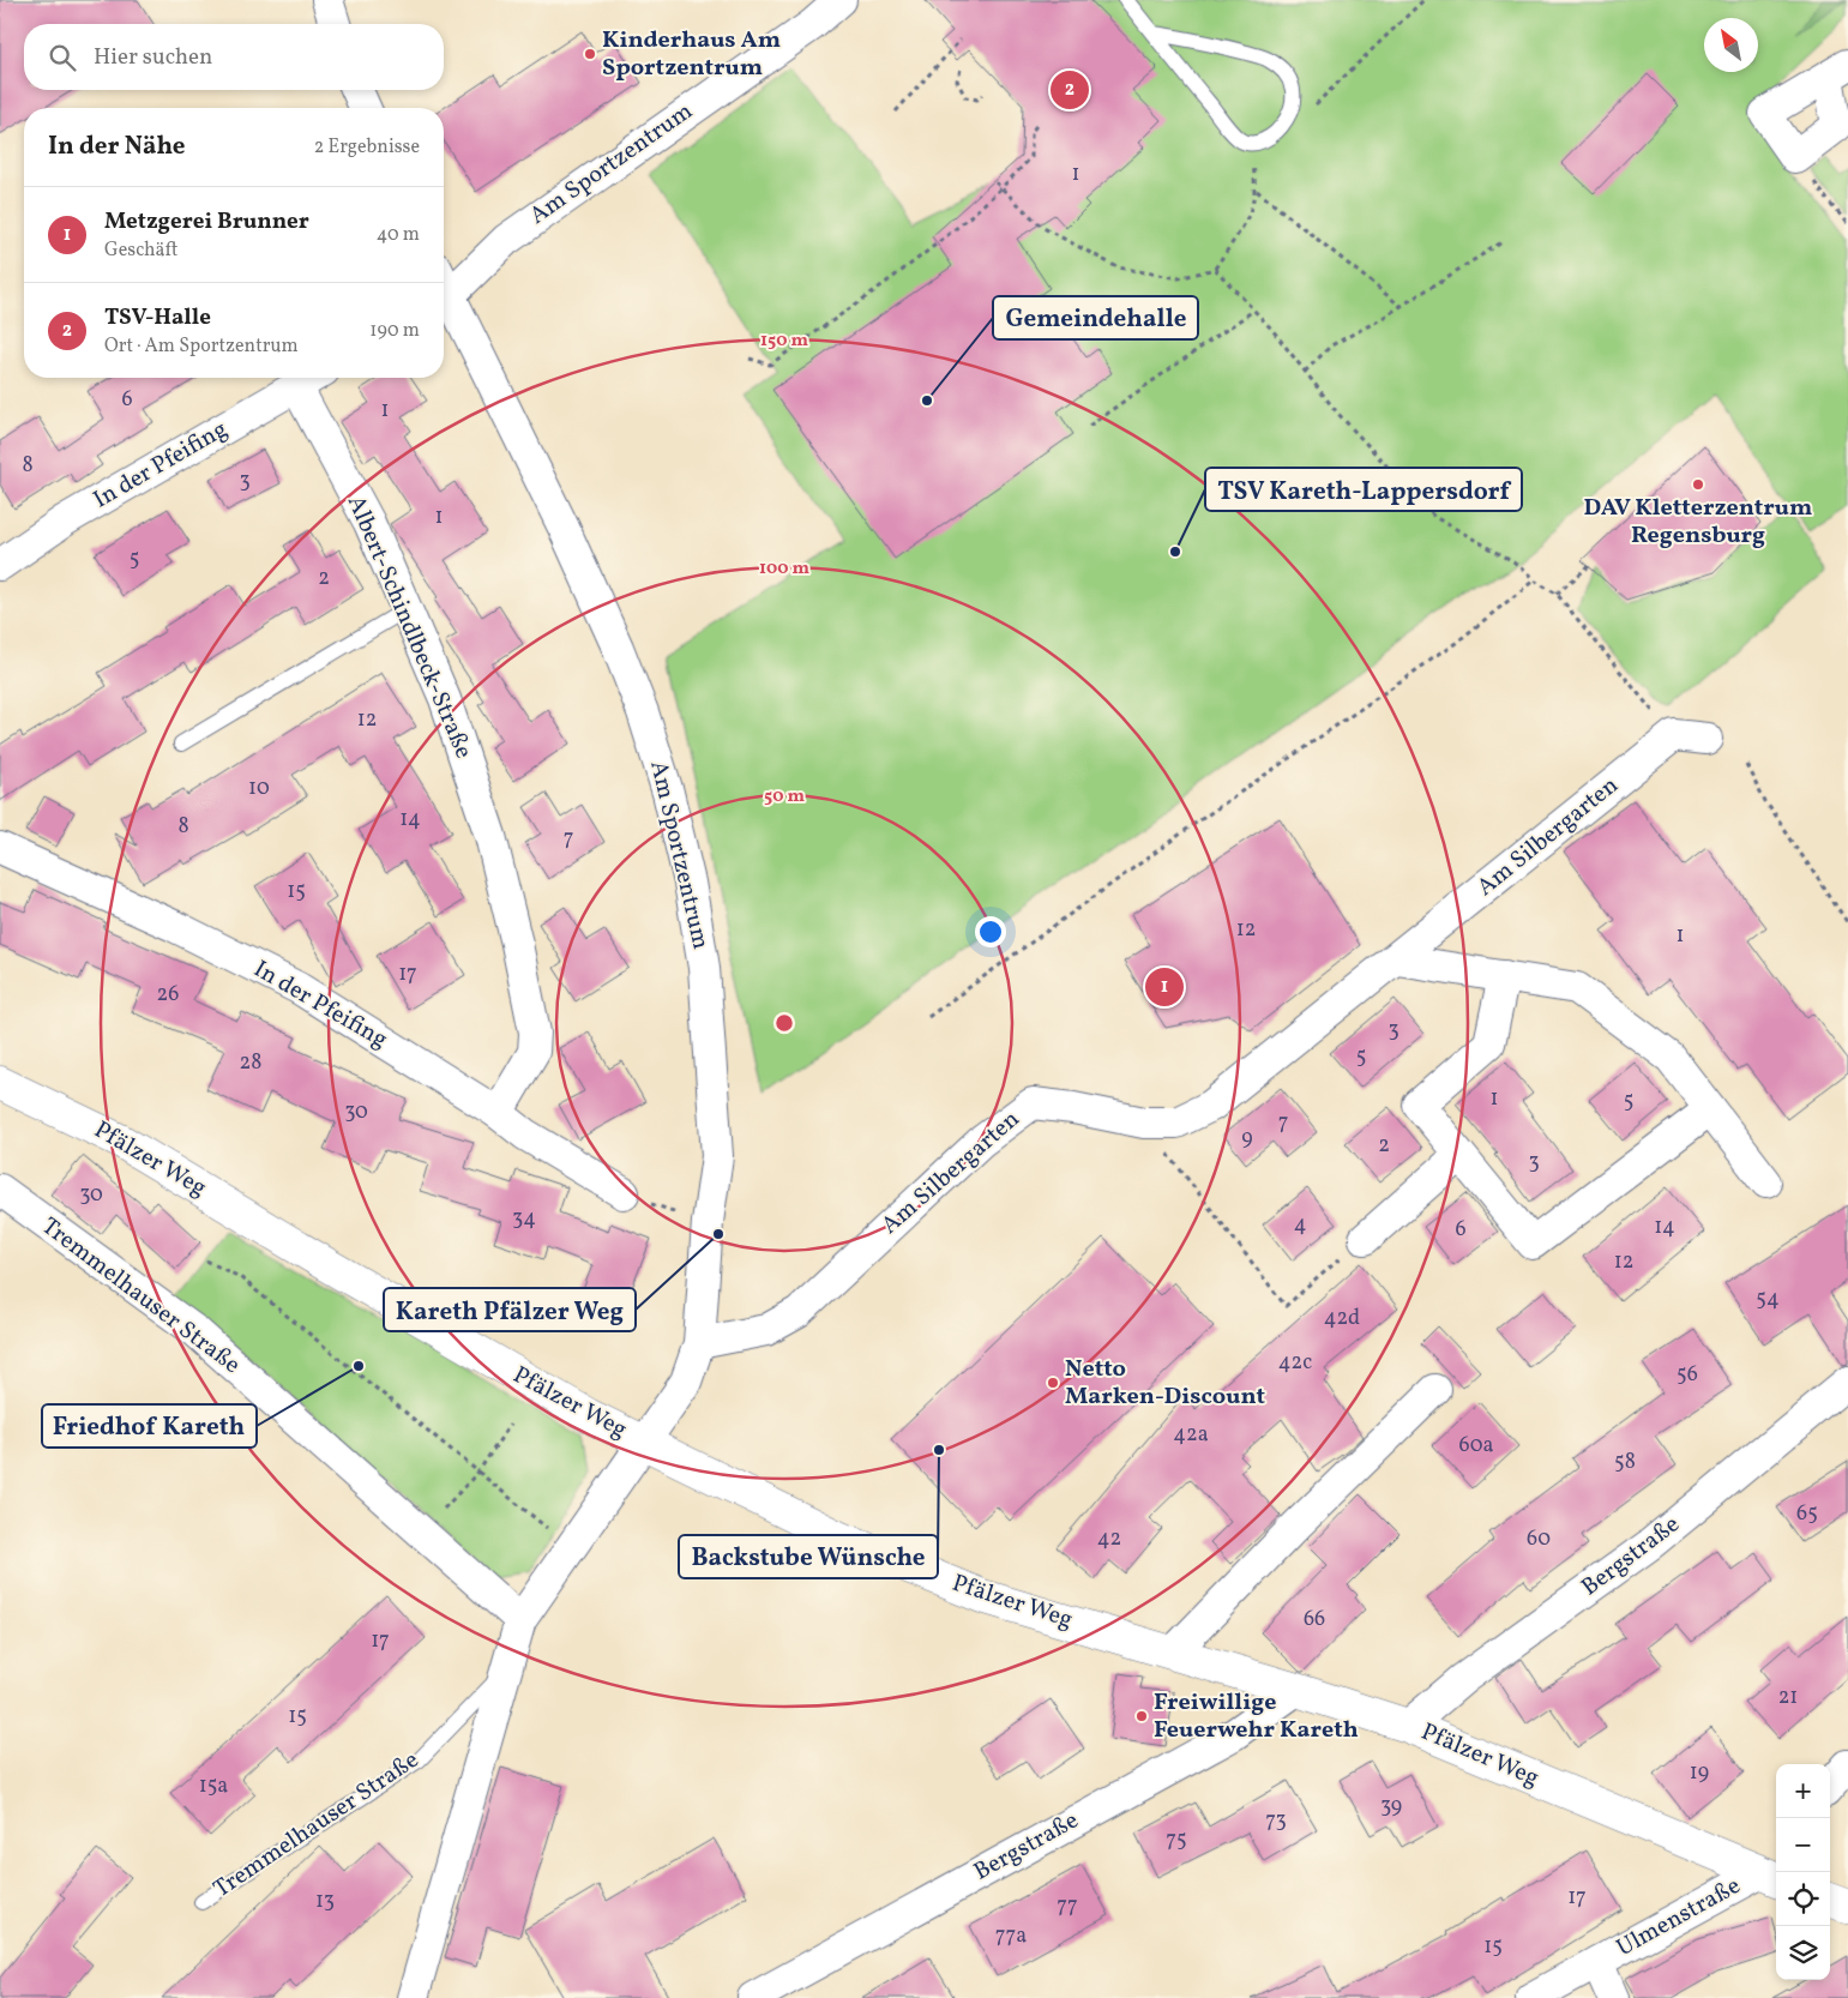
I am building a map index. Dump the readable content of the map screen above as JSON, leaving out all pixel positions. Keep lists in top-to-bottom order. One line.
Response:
{"streets":{"street":["Am Sportzentrum","In der Pfeifing","Albert-Schindlbeck-Straße","Am Silbergarten","Pfälzer Weg","Tremmelhauser Straße","Bergstraße","Ulmenstraße"]},"crossings":[["Am Sportzentrum","Am Silbergarten"],["Am Sportzentrum","Pfälzer Weg"],["Am Sportzentrum","Tremmelhauser Straße"],["In der Pfeifing","Albert-Schindlbeck-Straße"],["Pfälzer Weg","Tremmelhauser Straße"],["Pfälzer Weg","Bergstraße"],["Pfälzer Weg","Ulmenstraße"]],"places":["Kinderhaus Am Sportzentrum","Gemeindehalle","DAV Kletterzentrum Regensburg","TSV Kareth-Lappersdorf","Kareth Pfälzer Weg","Friedhof Kareth","Netto Marken-Discount","Backstube Wünsche","Freiwillige Feuerwehr Kareth"],"house_numbers":["1","6","1","8","3","1","5","2","12","10","14","8","7","15","12","1","17","26","3","5","28","1","5","30","7","9","2","3","30","34","4","14","6","12","54","42d","42c","56","42a","60a","58","65","42","60","66","17","21","15","19","15a","39","73","75","17","13","77","77a","15"],"north":"top left","page":{"search":"Hier suchen","pins":["2","1"],"heading":["In der Nähe","2 Ergebnisse"],"list":[{"mark":"1","name":"Metzgerei Brunner","note":"Geschäft","value":"40 m"},{"mark":"2","name":"TSV-Halle","note":"Ort · Am Sportzentrum","value":"190 m"}],"map_buttons":["+","−"]},"rings":["150 m","100 m","50 m"]}
